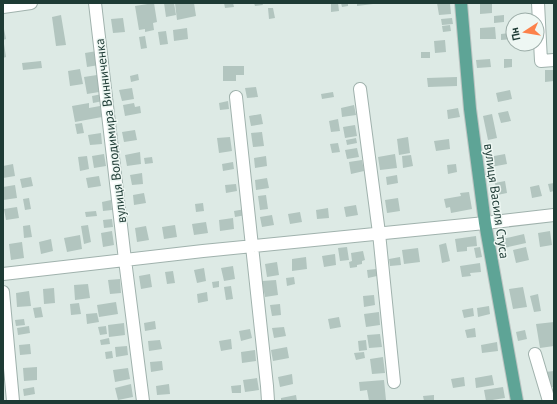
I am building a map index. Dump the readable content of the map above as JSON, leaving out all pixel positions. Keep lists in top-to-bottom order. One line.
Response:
{"streets":{"main road":["вулиця Василя Стуса"],"street":["вулиця Володимира Винниченка"]},"north":"left"}
